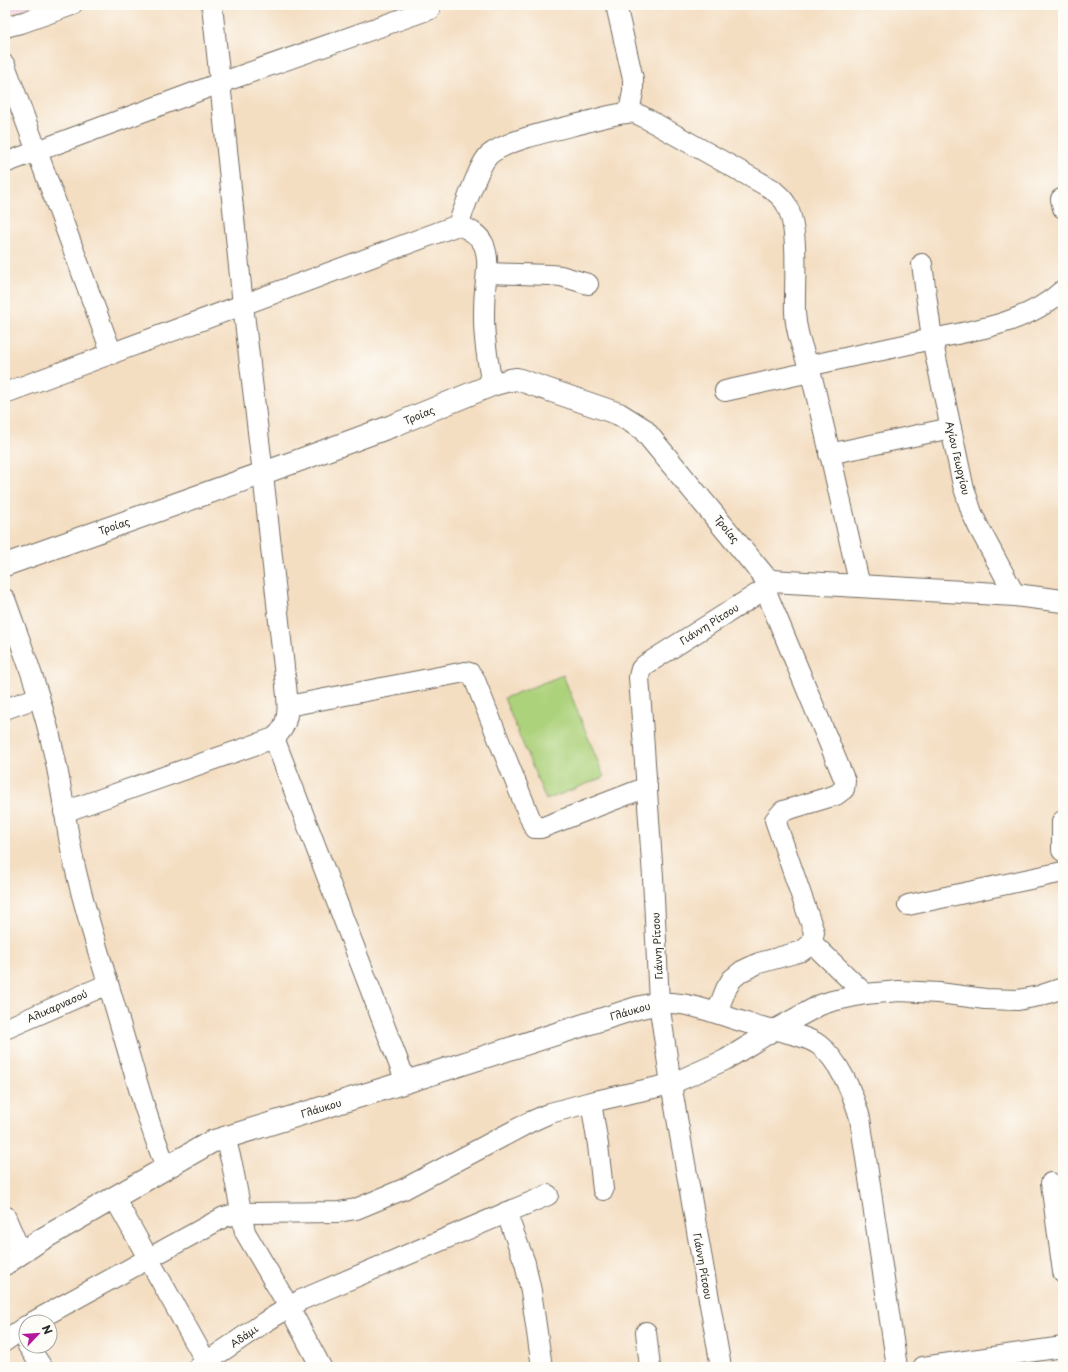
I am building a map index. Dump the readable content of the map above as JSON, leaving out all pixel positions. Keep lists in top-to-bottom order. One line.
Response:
{"streets":{"street":["Τροίας","Αγίου Γεωργίου","Γιάννη Ρίτσου","Αλικαρνασού","Γλάυκου","Αδάμι"]},"crossings":[["Τροίας","Γιάννη Ρίτσου"],["Γιάννη Ρίτσου","Γλάυκου"]],"north":"top right"}
